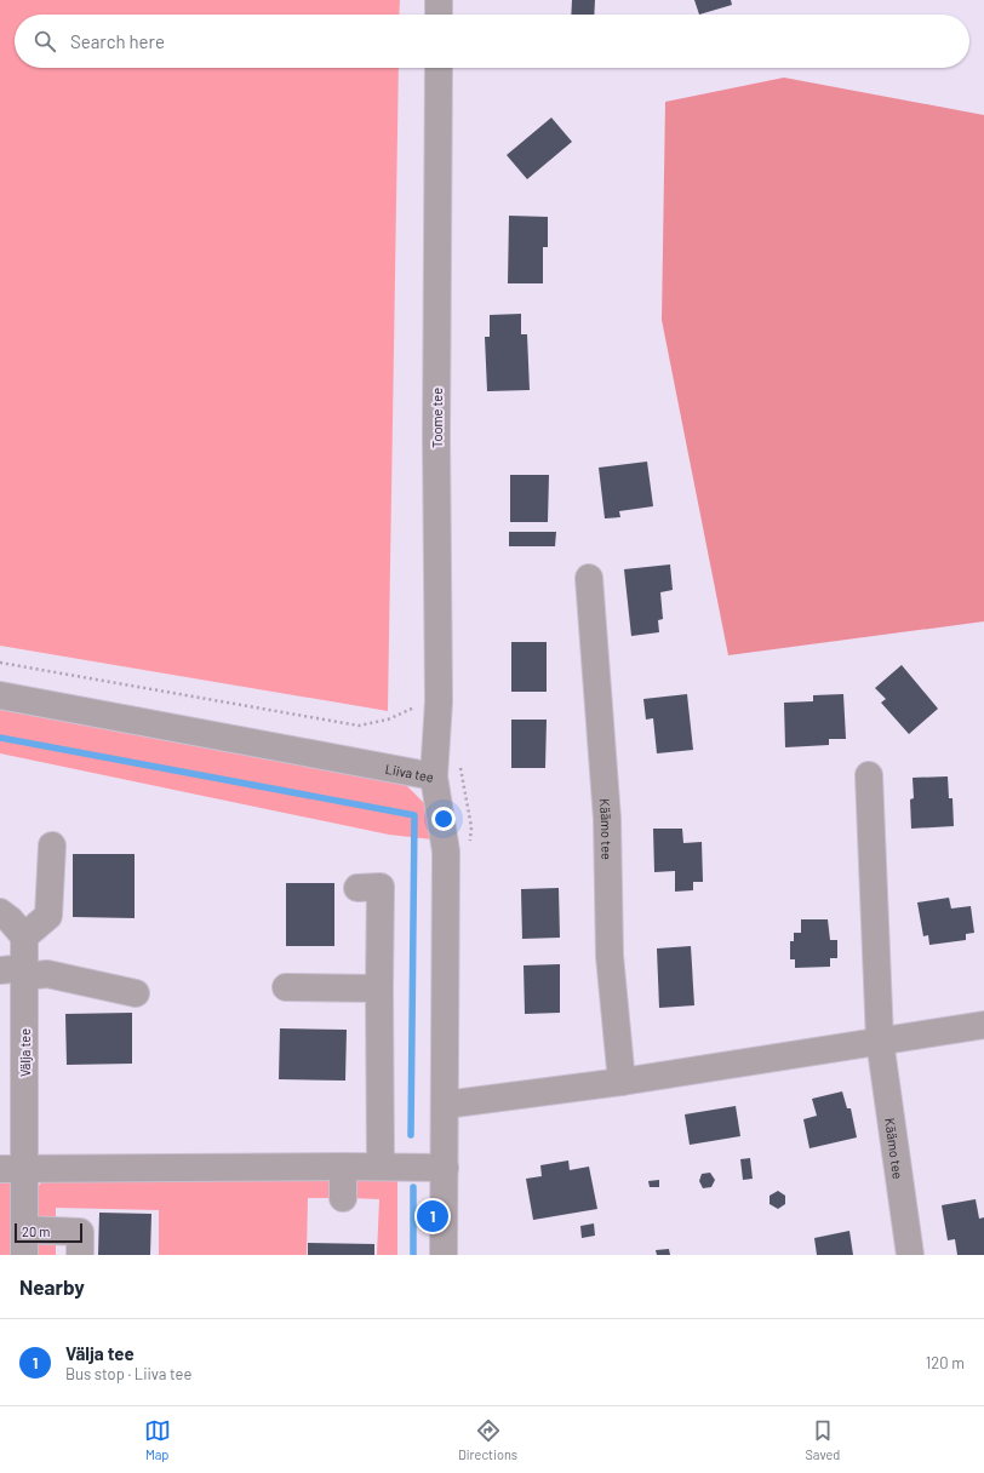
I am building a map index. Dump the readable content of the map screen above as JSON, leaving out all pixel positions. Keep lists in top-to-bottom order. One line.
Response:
{"streets":{"street":["Toome tee","Liiva tee","Käämo tee","Välja tee"]},"crossings":[["Toome tee","Liiva tee"]],"scale_bar":"20 m","page":{"search":"Search here","pins":"1","scale":"20 m","heading":"Nearby","list":[{"mark":"1","name":"Välja tee","note":"Bus stop · Liiva tee","value":"120 m"}],"nav":["Map","Directions","Saved"]}}
